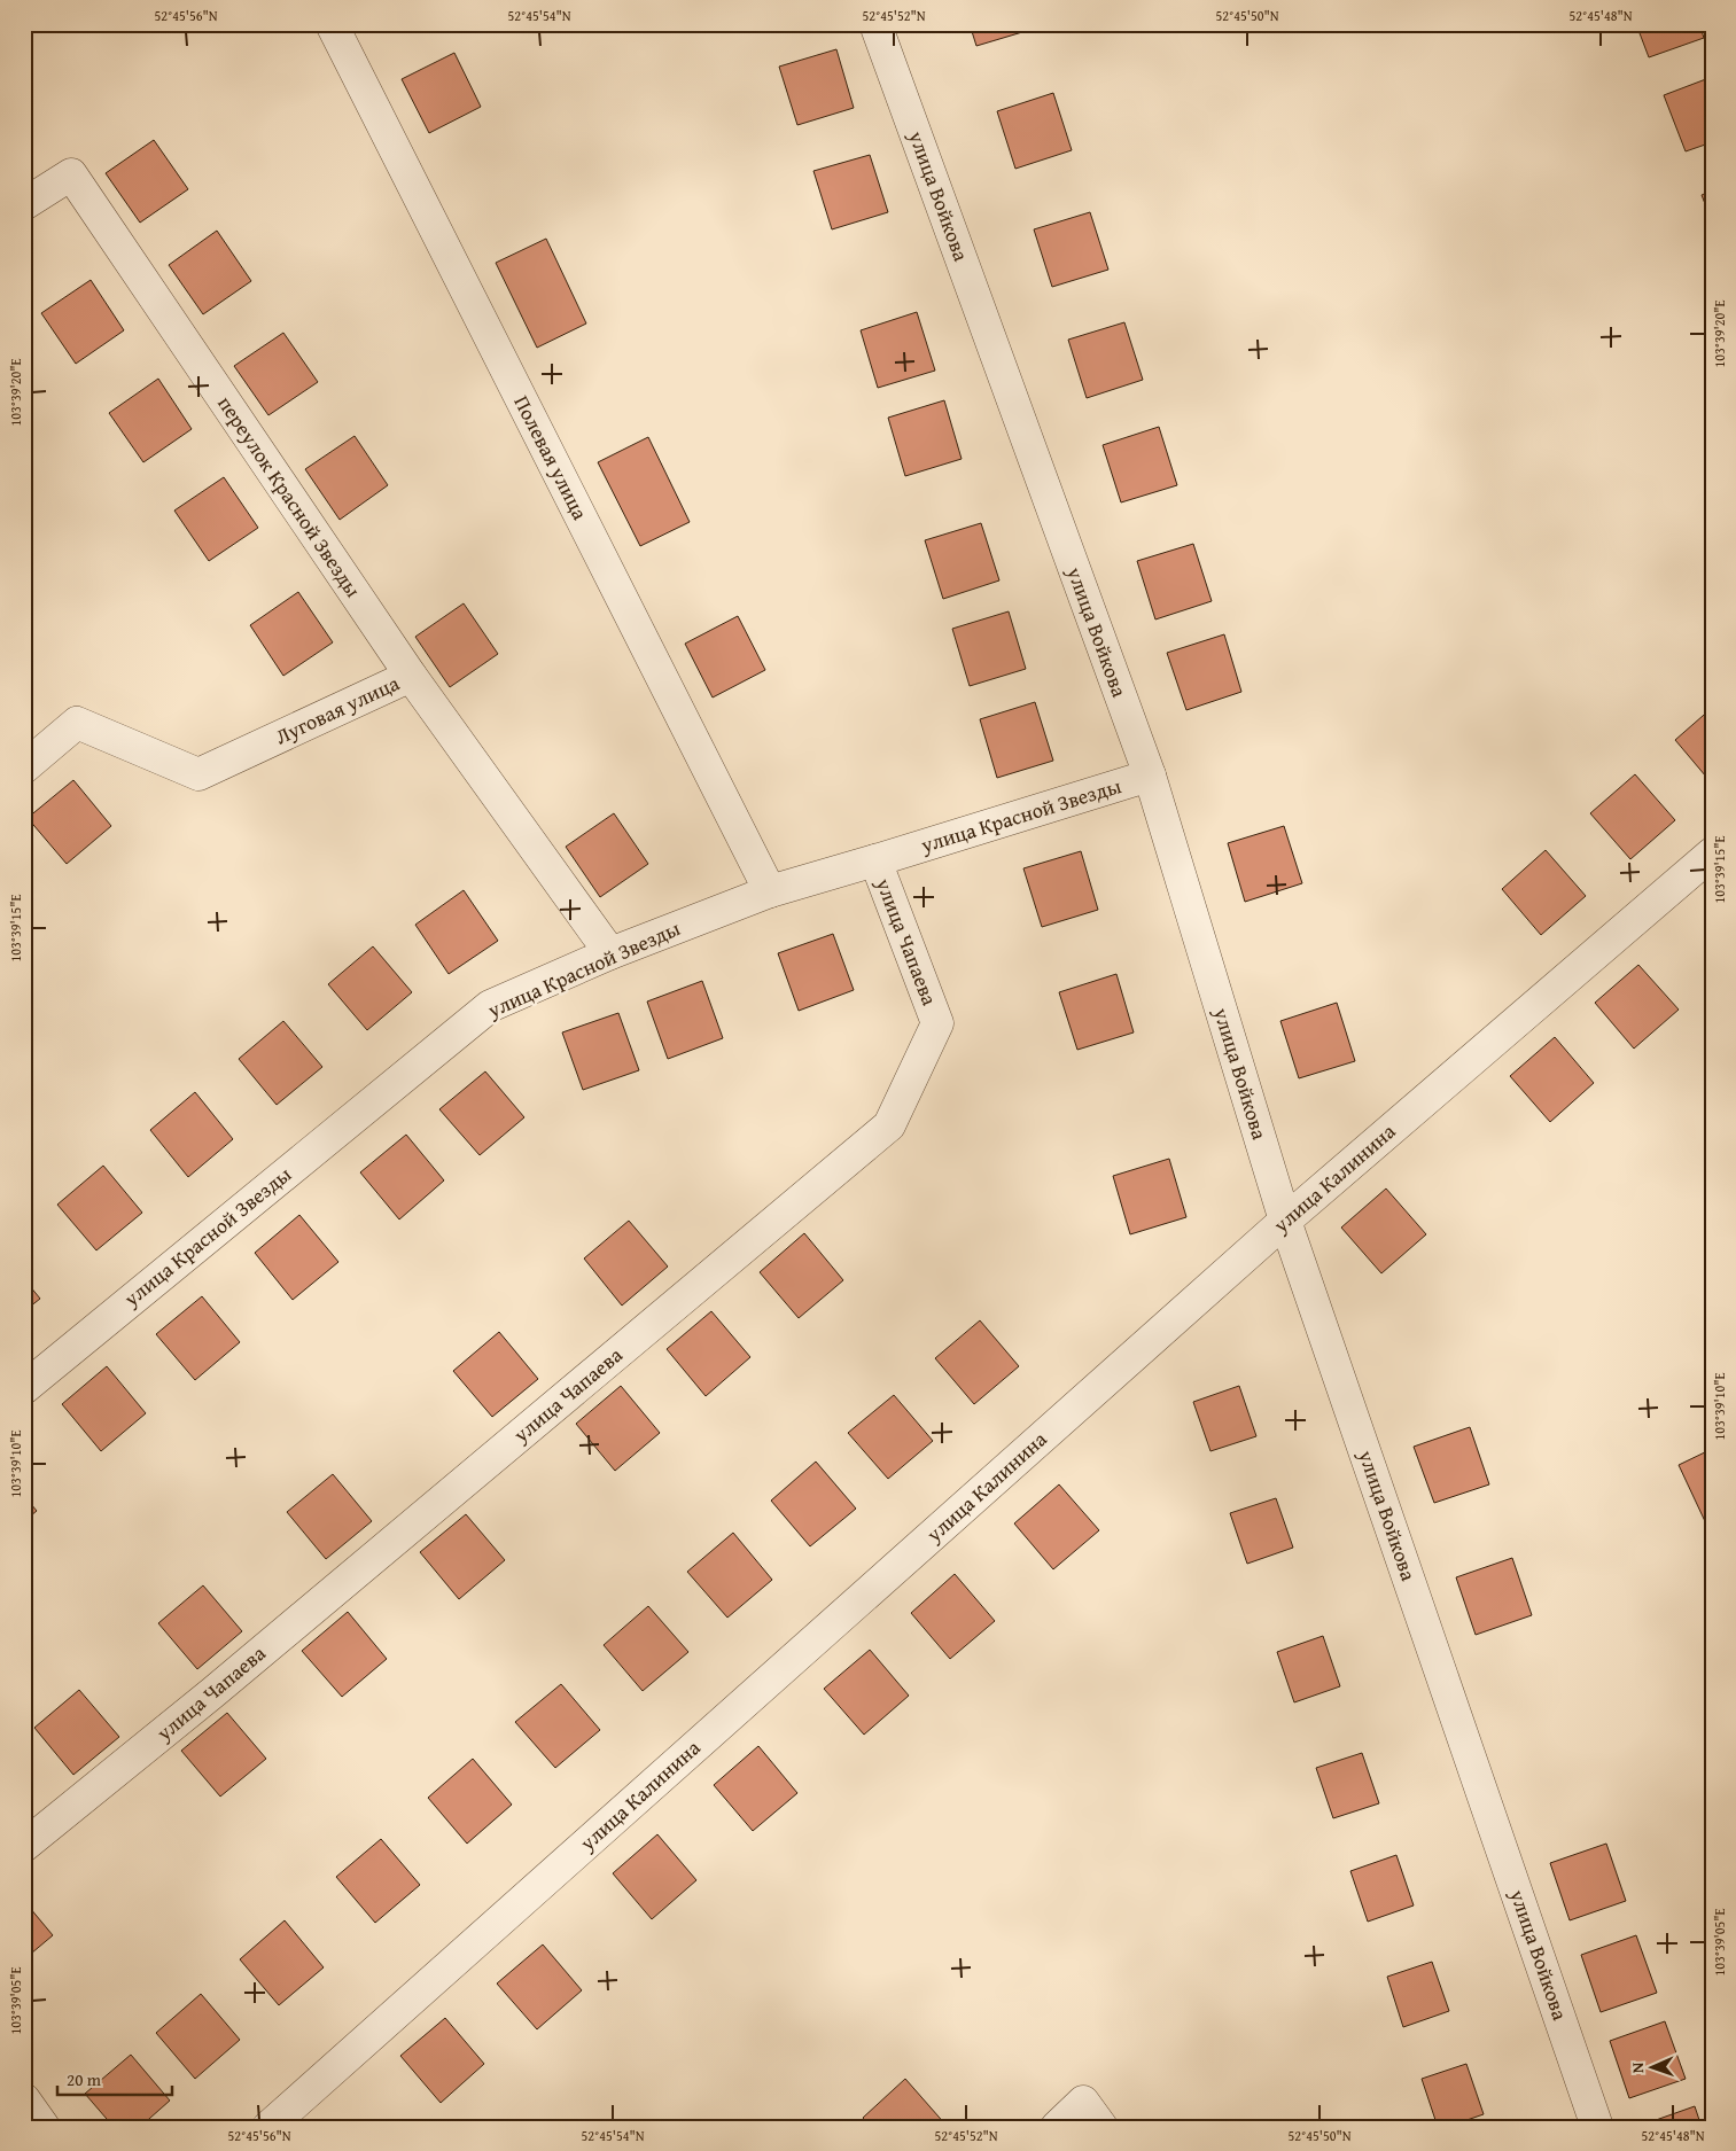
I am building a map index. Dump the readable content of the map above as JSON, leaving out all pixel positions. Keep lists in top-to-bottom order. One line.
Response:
{"streets":{"street":["улица Войкова","Полевая улица","переулок Красной Звезды","Луговая улица","улица Красной Звезды","улица Чапаева","улица Калинина"]},"crossings":[["улица Войкова","улица Красной Звезды"],["улица Войкова","улица Калинина"],["Полевая улица","улица Красной Звезды"],["переулок Красной Звезды","Луговая улица"],["Луговая улица","улица Красной Звезды"],["улица Красной Звезды","улица Чапаева"]],"scale_bar":"20 m","north":"left","coordinates":["52°45'56\"N","52°45'54\"N","52°45'52\"N","52°45'50\"N","52°45'48\"N","103°39'20\"E","103°39'15\"E","103°39'10\"E","103°39'05\"E"]}
